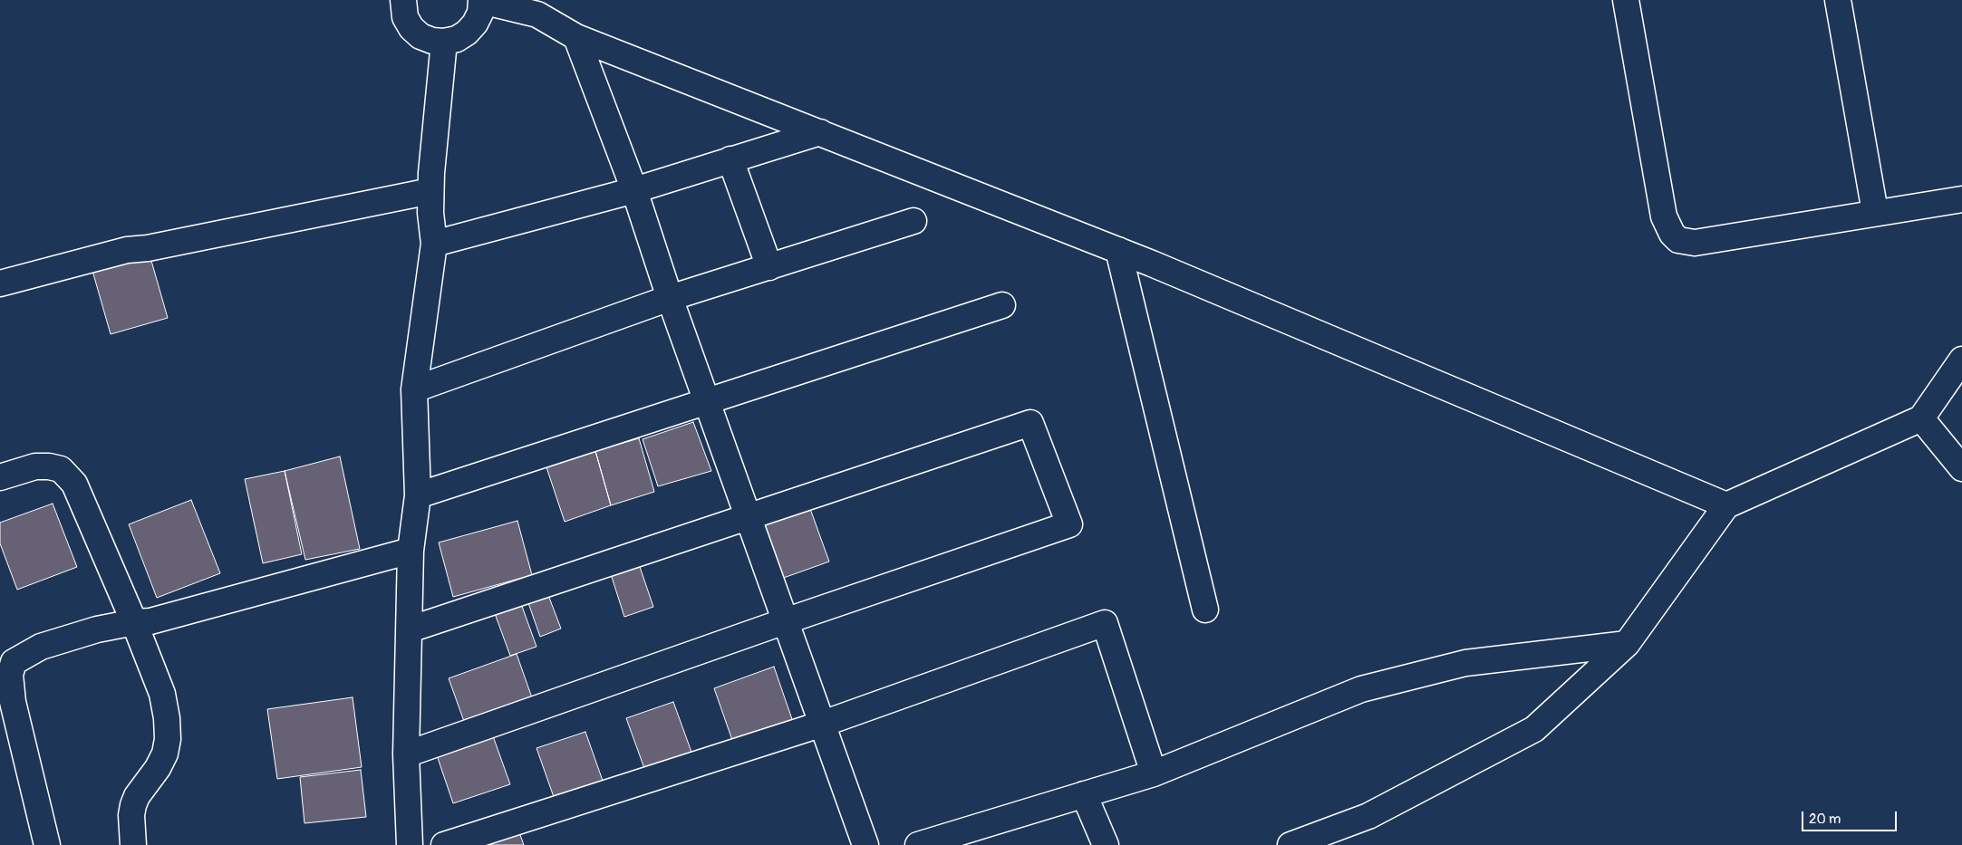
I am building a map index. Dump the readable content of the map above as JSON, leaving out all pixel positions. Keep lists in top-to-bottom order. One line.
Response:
{"scale_bar":"20 m"}
